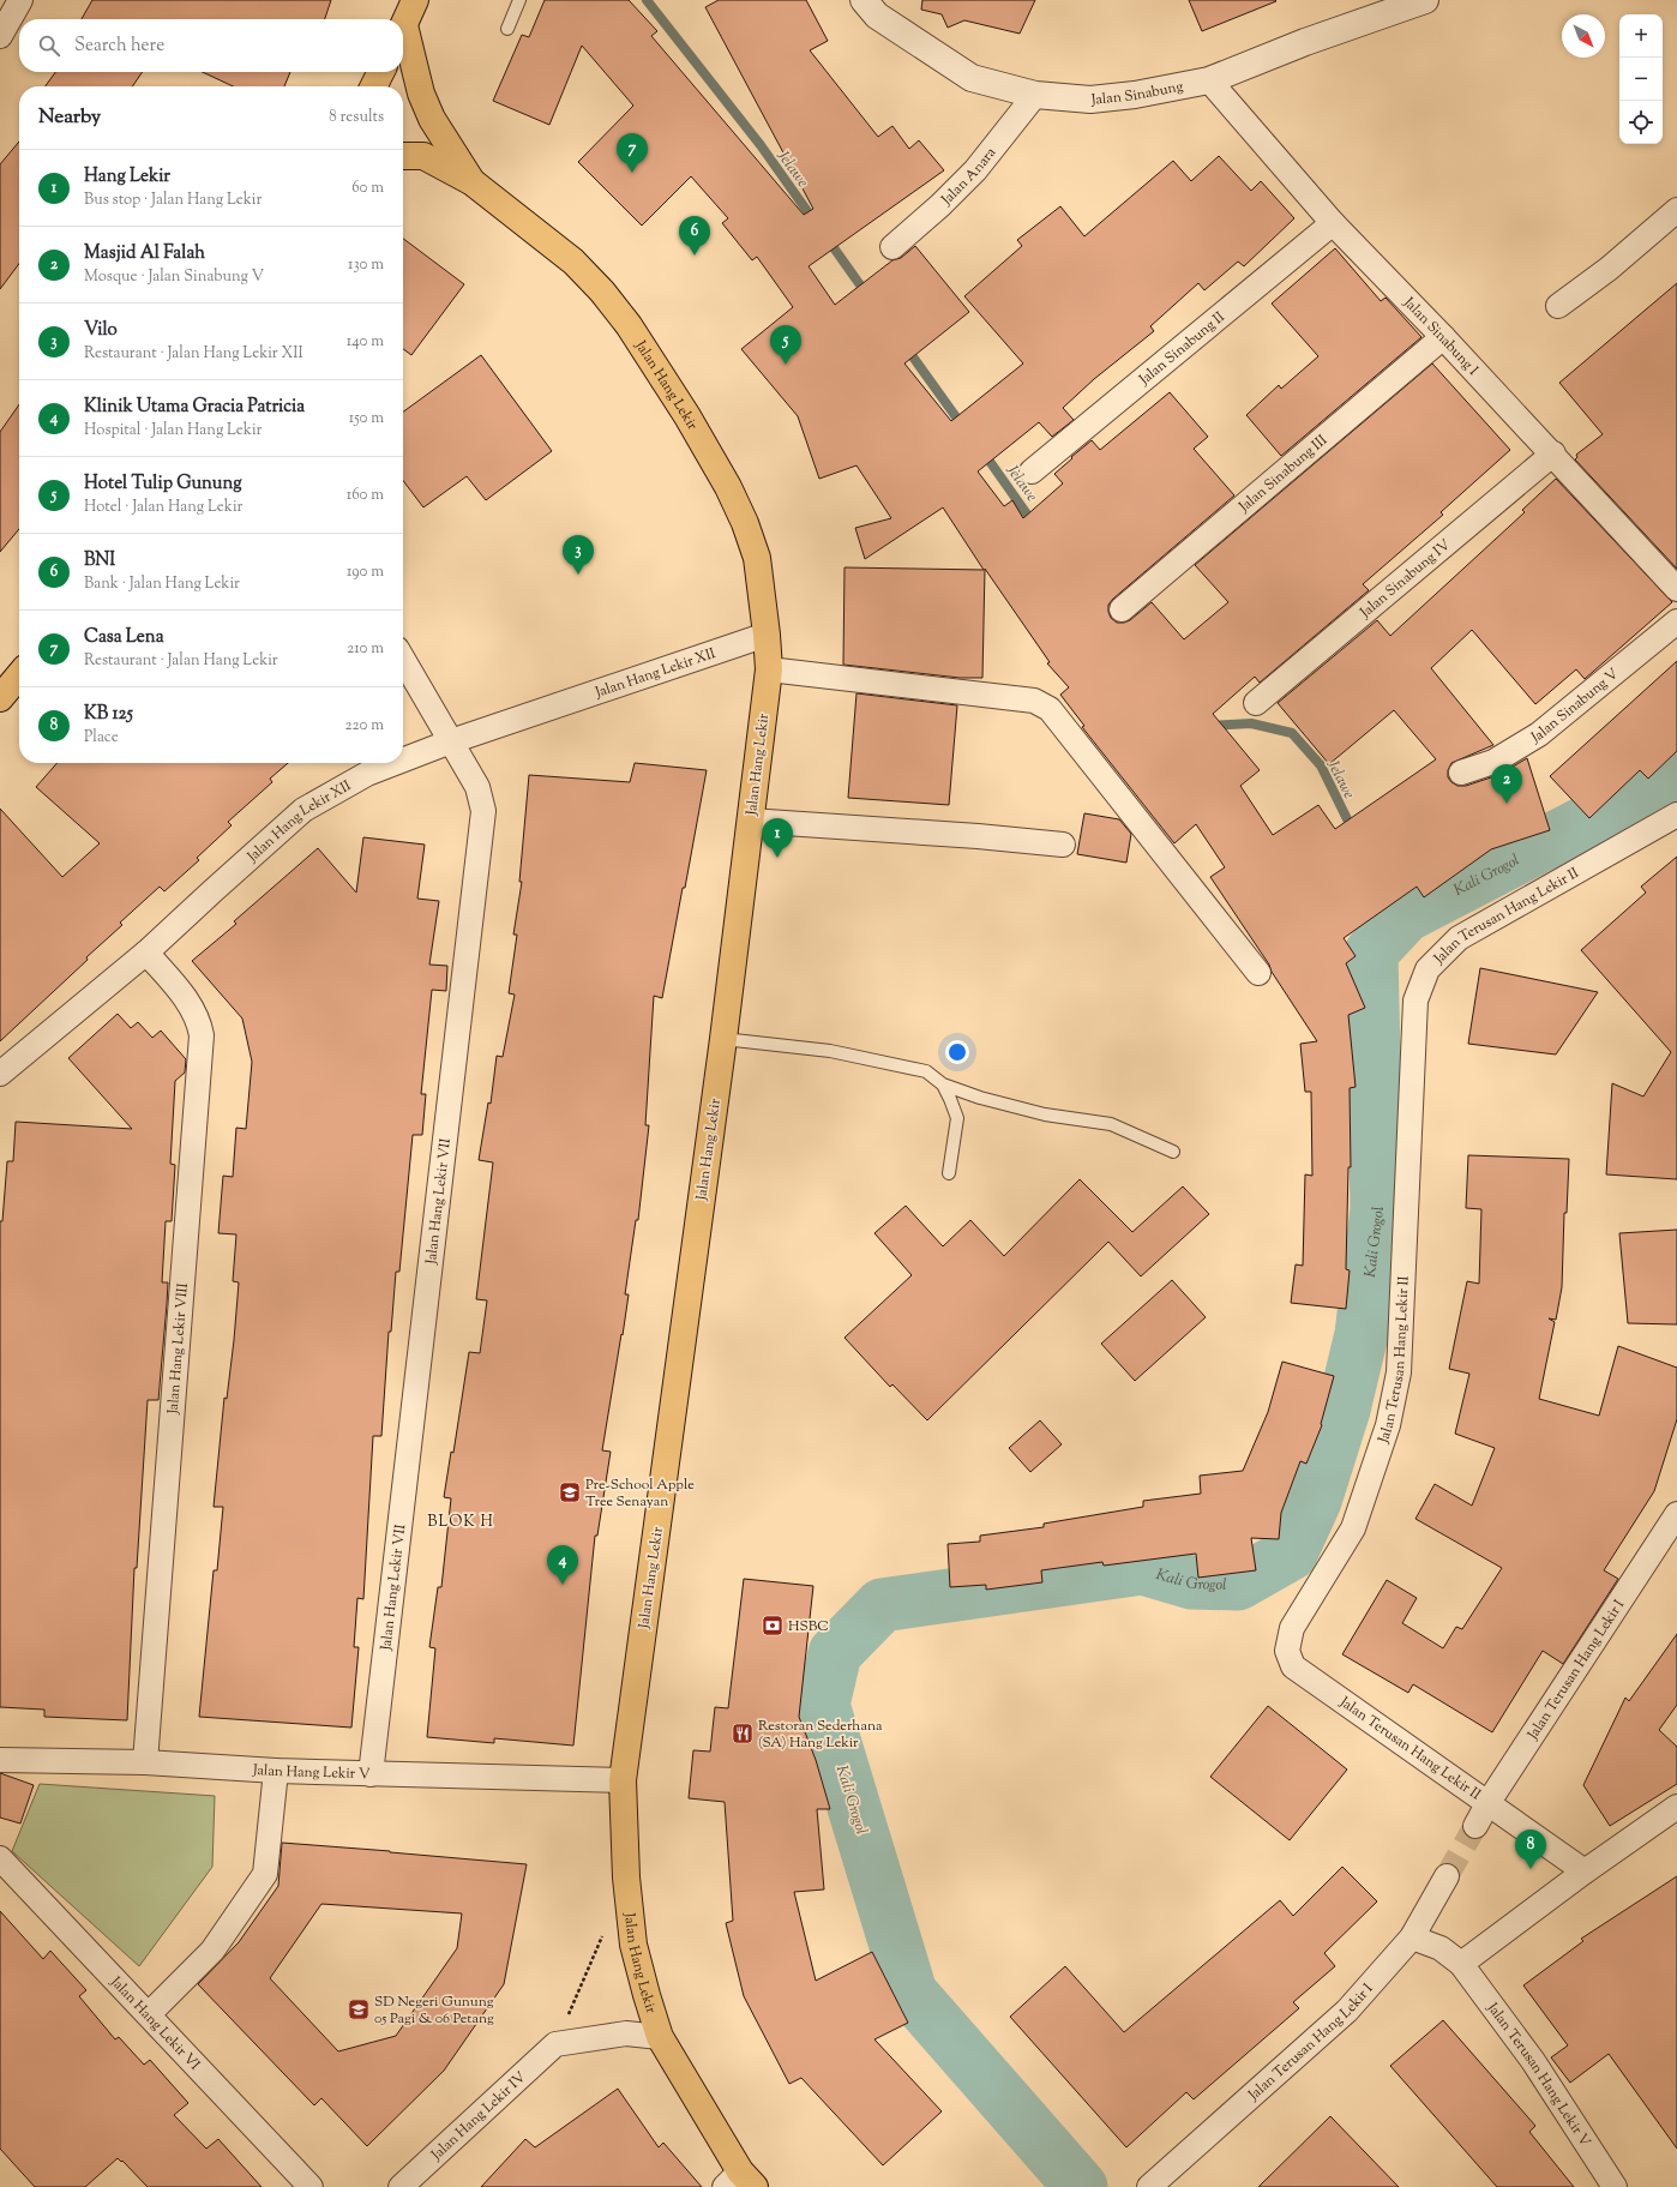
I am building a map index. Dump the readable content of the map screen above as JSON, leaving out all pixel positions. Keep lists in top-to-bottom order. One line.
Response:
{"streets":{"main road":["Jalan Hang Lekir"],"street":["Jalan Sinabung","Jalan Anara","Jalan Sinabung I","Jalan Sinabung II","Jalan Sinabung III","Jalan Sinabung IV","Jalan Hang Lekir XII","Jalan Sinabung V","Jalan Terusan Hang Lekir II","Jalan Hang Lekir VII","Jalan Hang Lekir VIII","Jalan Terusan Hang Lekir I","Jalan Hang Lekir V","Jalan Hang Lekir VI","Jalan Terusan Hang Lekir V","Jalan Hang Lekir IV"]},"crossings":[["Jalan Sinabung","Jalan Anara"],["Jalan Sinabung","Jalan Sinabung I"],["Jalan Sinabung I","Jalan Sinabung II"],["Jalan Sinabung I","Jalan Sinabung III"],["Jalan Sinabung I","Jalan Sinabung IV"],["Jalan Hang Lekir","Jalan Hang Lekir XII"],["Jalan Hang Lekir","Jalan Hang Lekir V"],["Jalan Hang Lekir XII","Jalan Hang Lekir VII"],["Jalan Hang Lekir XII","Jalan Hang Lekir VIII"],["Jalan Terusan Hang Lekir II","Jalan Terusan Hang Lekir I"],["Jalan Hang Lekir VII","Jalan Hang Lekir V"],["Jalan Hang Lekir VIII","Jalan Hang Lekir V"],["Jalan Terusan Hang Lekir I","Jalan Terusan Hang Lekir V"]],"districts":["BLOK H"],"water":["Jelawe","Kali Grogol"],"places":{"school or university":["Pre-School Apple Tree Senayan","SD Negeri Gunung 05 Pagi & 06 Petang"],"bank":["HSBC"],"restaurant":["Restoran Sederhana (SA) Hang Lekir"]},"north":"bottom right","page":{"map_buttons":["+","−"],"search":"Search here","heading":["Nearby","8 results"],"pins":["7","6","5","3","2","1","4","8"],"list":[{"mark":"1","name":"Hang Lekir","note":"Bus stop · Jalan Hang Lekir","value":"60 m"},{"mark":"2","name":"Masjid Al Falah","note":"Mosque · Jalan Sinabung V","value":"130 m"},{"mark":"3","name":"Vilo","note":"Restaurant · Jalan Hang Lekir XII","value":"140 m"},{"mark":"4","name":"Klinik Utama Gracia Patricia","note":"Hospital · Jalan Hang Lekir","value":"150 m"},{"mark":"5","name":"Hotel Tulip Gunung","note":"Hotel · Jalan Hang Lekir","value":"160 m"},{"mark":"6","name":"BNI","note":"Bank · Jalan Hang Lekir","value":"190 m"},{"mark":"7","name":"Casa Lena","note":"Restaurant · Jalan Hang Lekir","value":"210 m"},{"mark":"8","name":"KB 125","note":"Place","value":"220 m"}]}}
